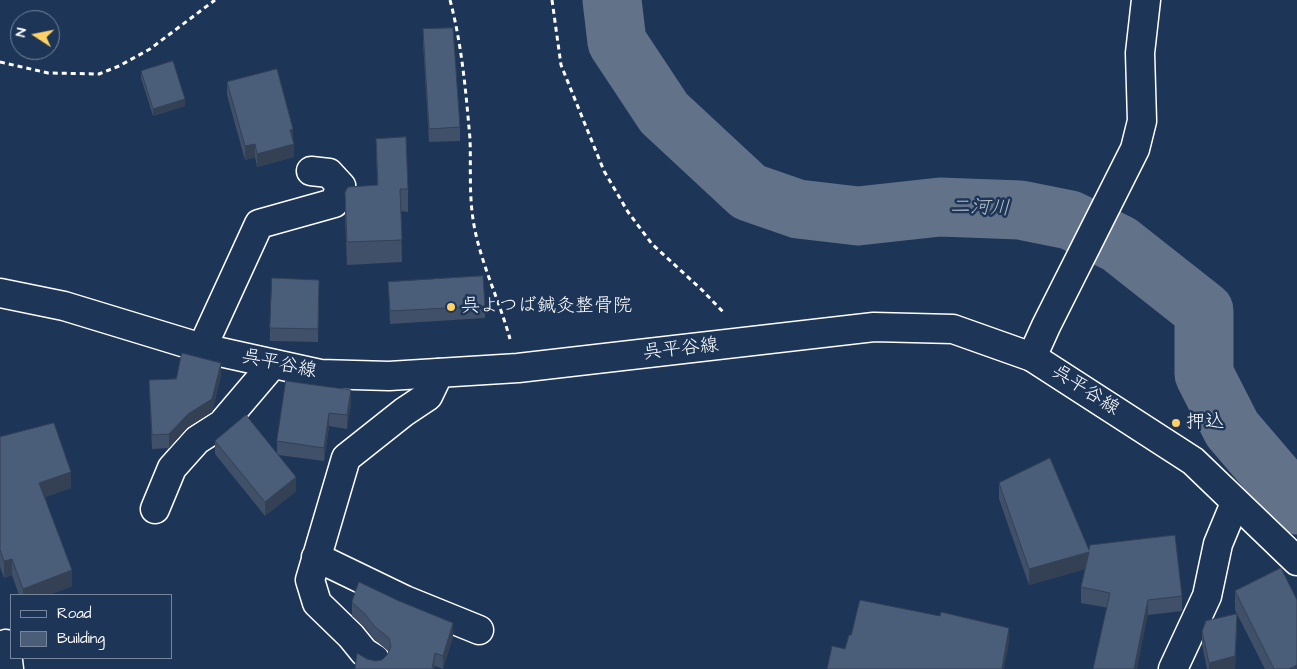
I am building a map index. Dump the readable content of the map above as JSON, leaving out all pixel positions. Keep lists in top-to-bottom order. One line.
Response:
{"streets":{"main road":["呉平谷線"]},"water":["二河川"],"places":["呉よつば鍼灸整骨院","押込"],"legend":["Road","Building"],"north":"left"}
